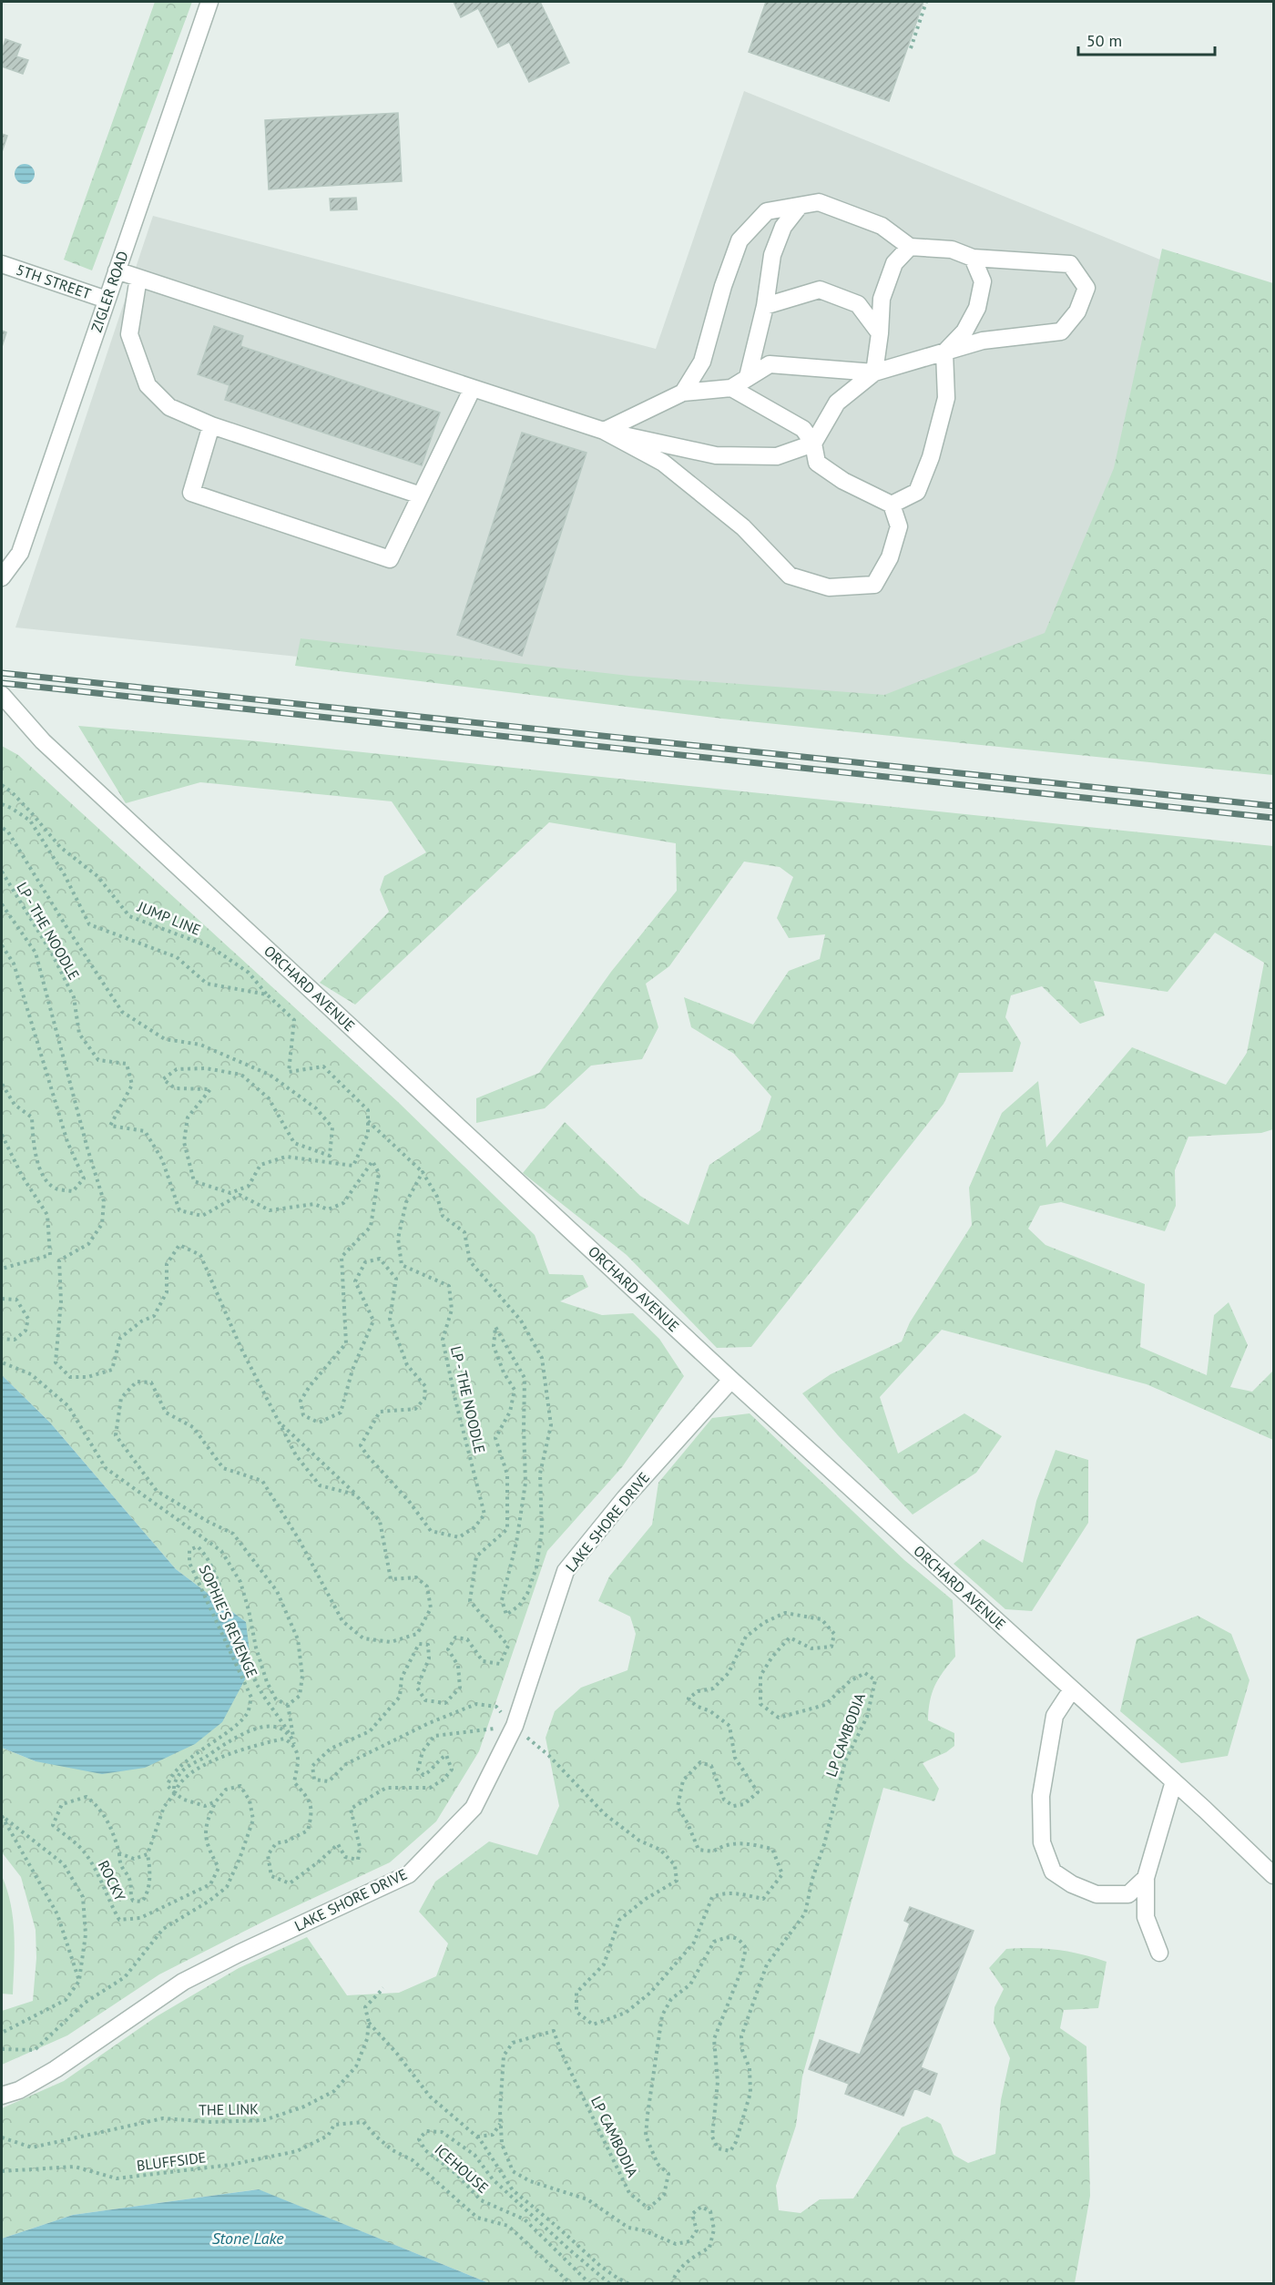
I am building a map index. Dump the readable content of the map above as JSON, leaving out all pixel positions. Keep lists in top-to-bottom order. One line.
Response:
{"streets":{"street":["5TH STREET","ZIGLER ROAD","ORCHARD AVENUE","LAKE SHORE DRIVE"],"path":["JUMP LINE","LP - THE NOODLE","SOPHIE'S REVENGE","LP CAMBODIA","ROCKY","THE LINK","BLUFFSIDE","ICEHOUSE"]},"crossings":[["5TH STREET","ZIGLER ROAD"],["LP - THE NOODLE","LAKE SHORE DRIVE"],["LP - THE NOODLE","LP CAMBODIA"],["ORCHARD AVENUE","LAKE SHORE DRIVE"],["LAKE SHORE DRIVE","LP CAMBODIA"],["SOPHIE'S REVENGE","ROCKY"],["BLUFFSIDE","ICEHOUSE"]],"water":["Stone Lake"],"scale_bar":"50 m"}
